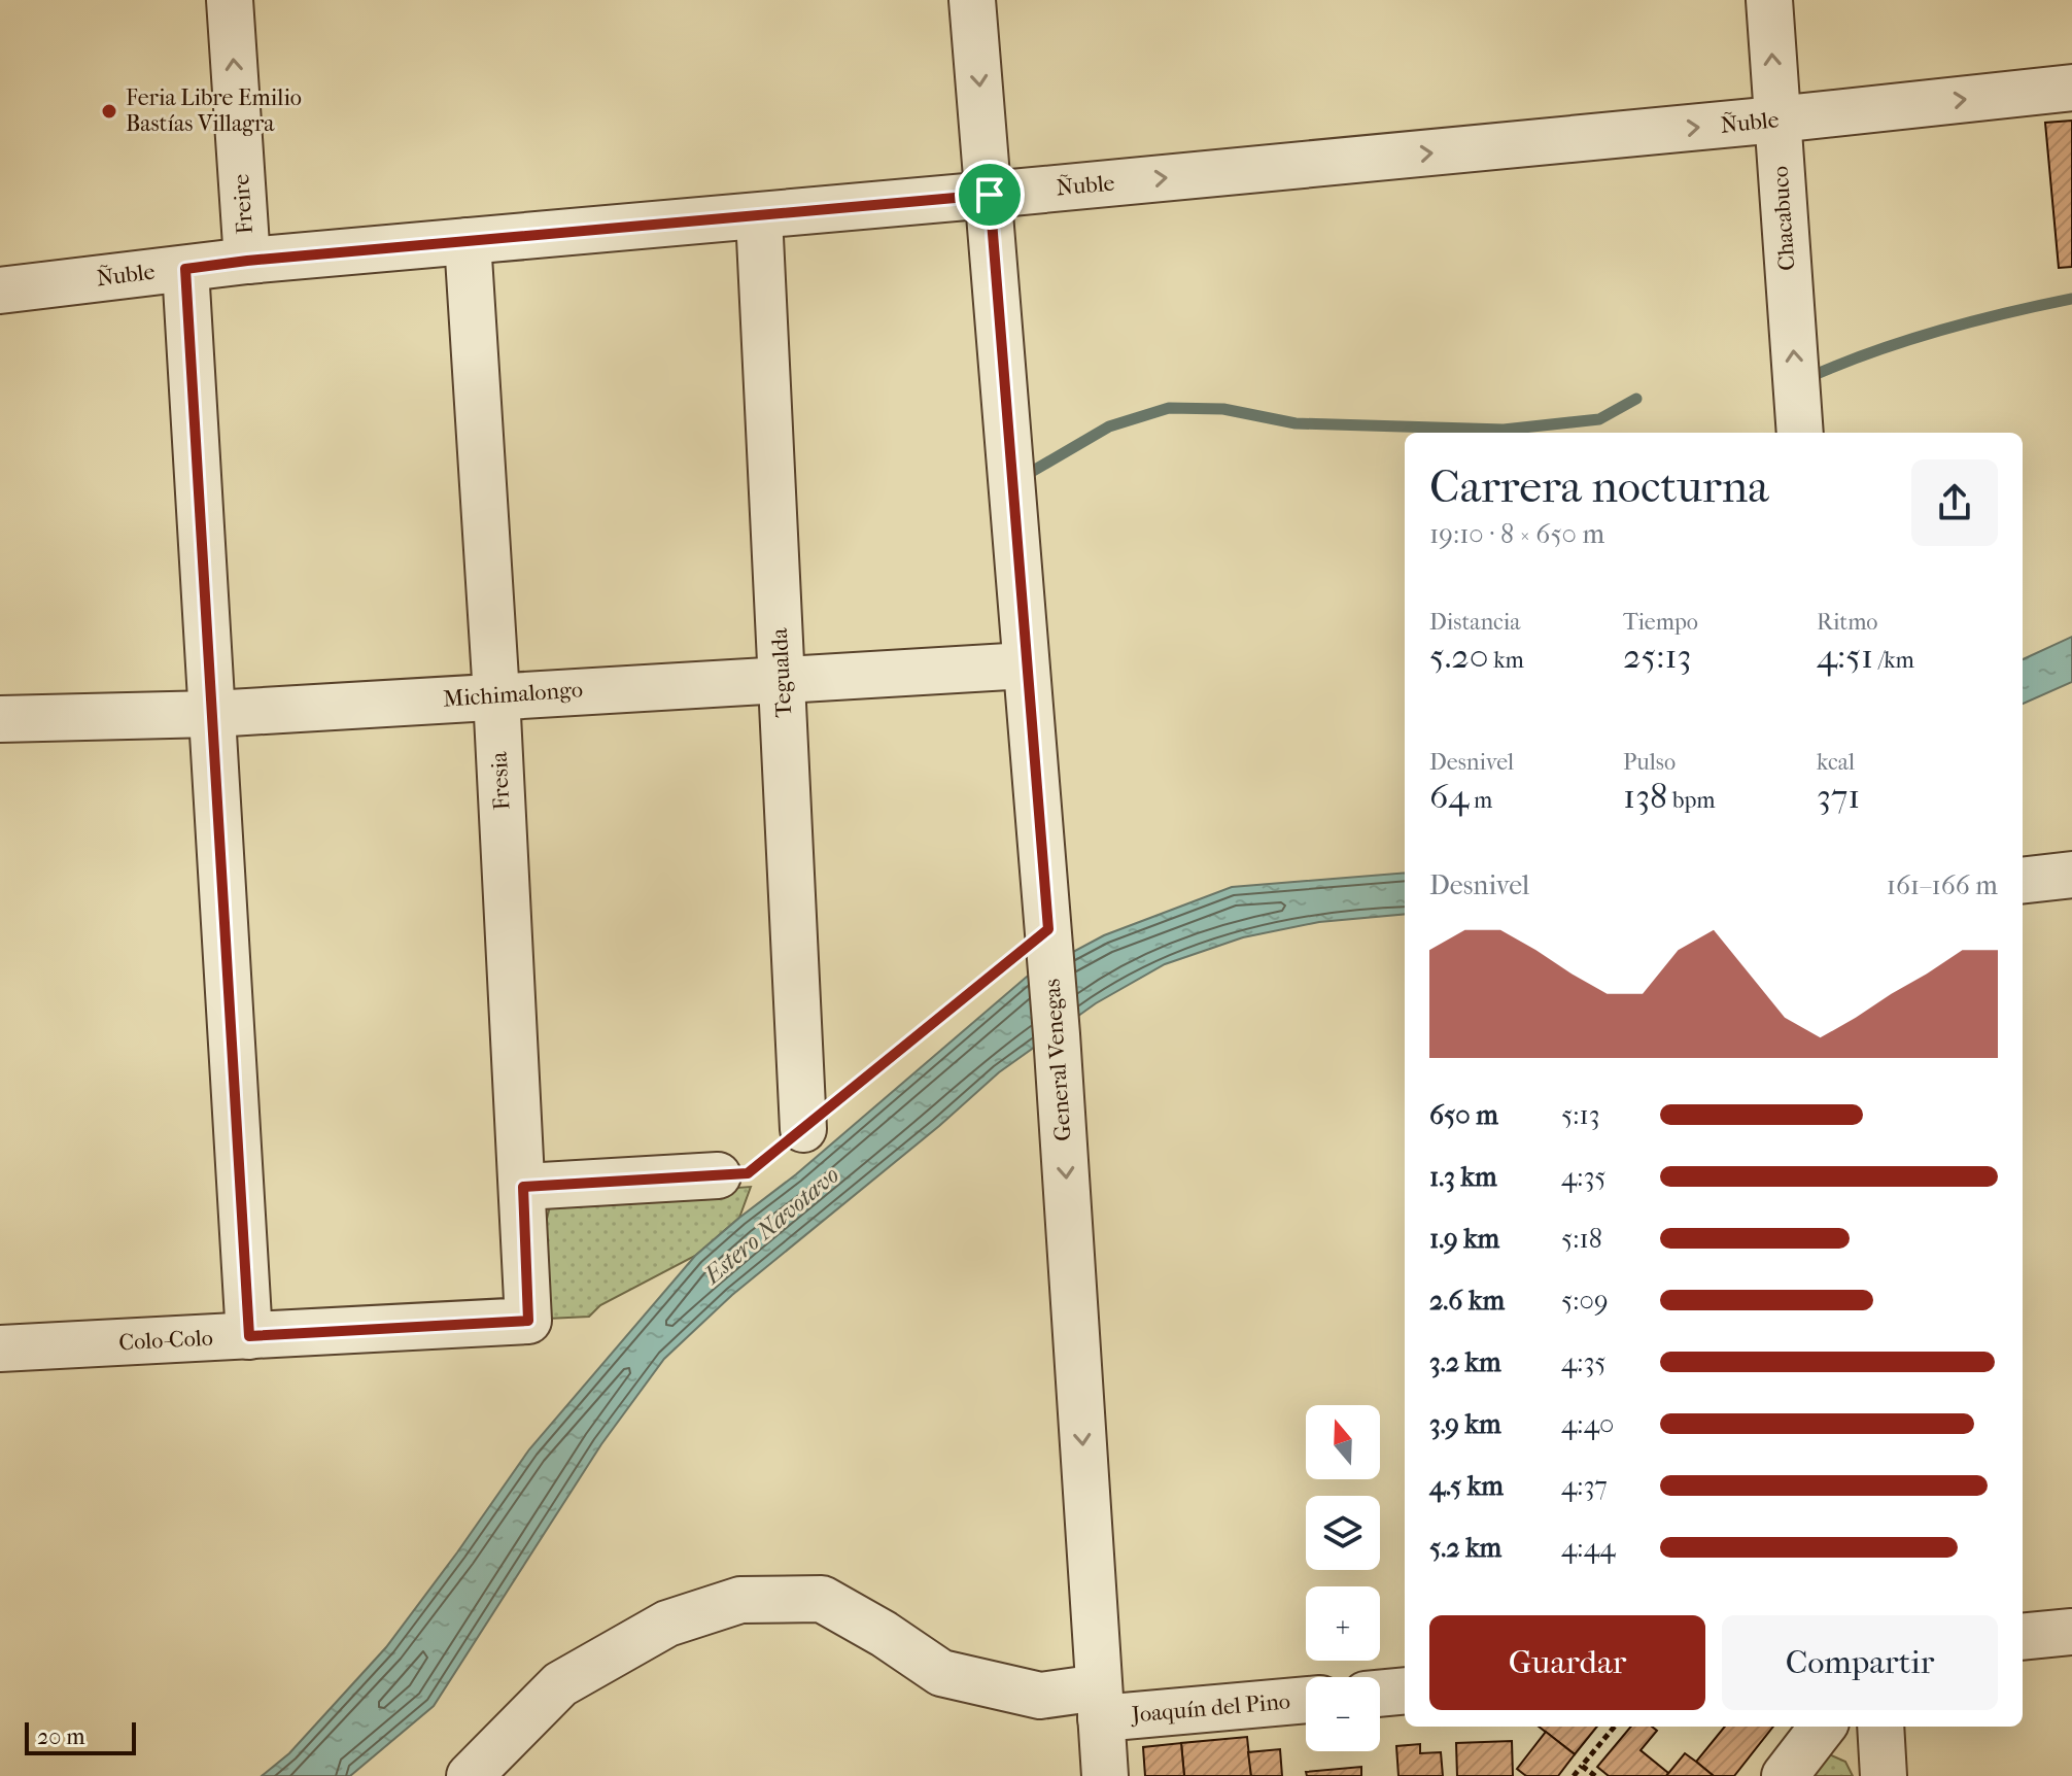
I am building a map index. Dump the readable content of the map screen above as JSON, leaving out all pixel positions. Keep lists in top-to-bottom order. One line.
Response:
{"streets":{"street":["Ñuble","Freire","Chacabuco","Tegualda","Michimalongo","Fresia","General Venegas","Colo-Colo","Joaquín del Pino"]},"crossings":[["Ñuble","Freire"],["Ñuble","Chacabuco"],["Ñuble","Tegualda"],["Ñuble","Fresia"],["Ñuble","General Venegas"],["Tegualda","Michimalongo"],["Michimalongo","Fresia"],["Michimalongo","General Venegas"],["Fresia","Colo-Colo"],["General Venegas","Joaquín del Pino"]],"one_way":["Ñuble","Freire","Chacabuco","General Venegas"],"water":["Estero Navotavo"],"places":["Feria Libre Emilio Bastías Villagra"],"scale_bar":"20 m","north":"top","page":{"heading":["Carrera nocturna","19:10 · 8 × 650 m"],"stats":[["Distancia","5.20 km"],["Tiempo","25:13"],["Ritmo","4:51 /km"],["Desnivel","64 m"],["Pulso","138 bpm"],["kcal","371"]],"chart":["Desnivel","161–166 m"],"list":[{"name":"650 m","note":"5:13"},{"name":"1.3 km","note":"4:35"},{"name":"1.9 km","note":"5:18"},{"name":"2.6 km","note":"5:09"},{"name":"3.2 km","note":"4:35"},{"name":"3.9 km","note":"4:40"},{"name":"4.5 km","note":"4:37"},{"name":"5.2 km","note":"4:44"}],"map_buttons":["+","−"],"buttons":["Guardar","Compartir"],"scale":"20 m"}}
